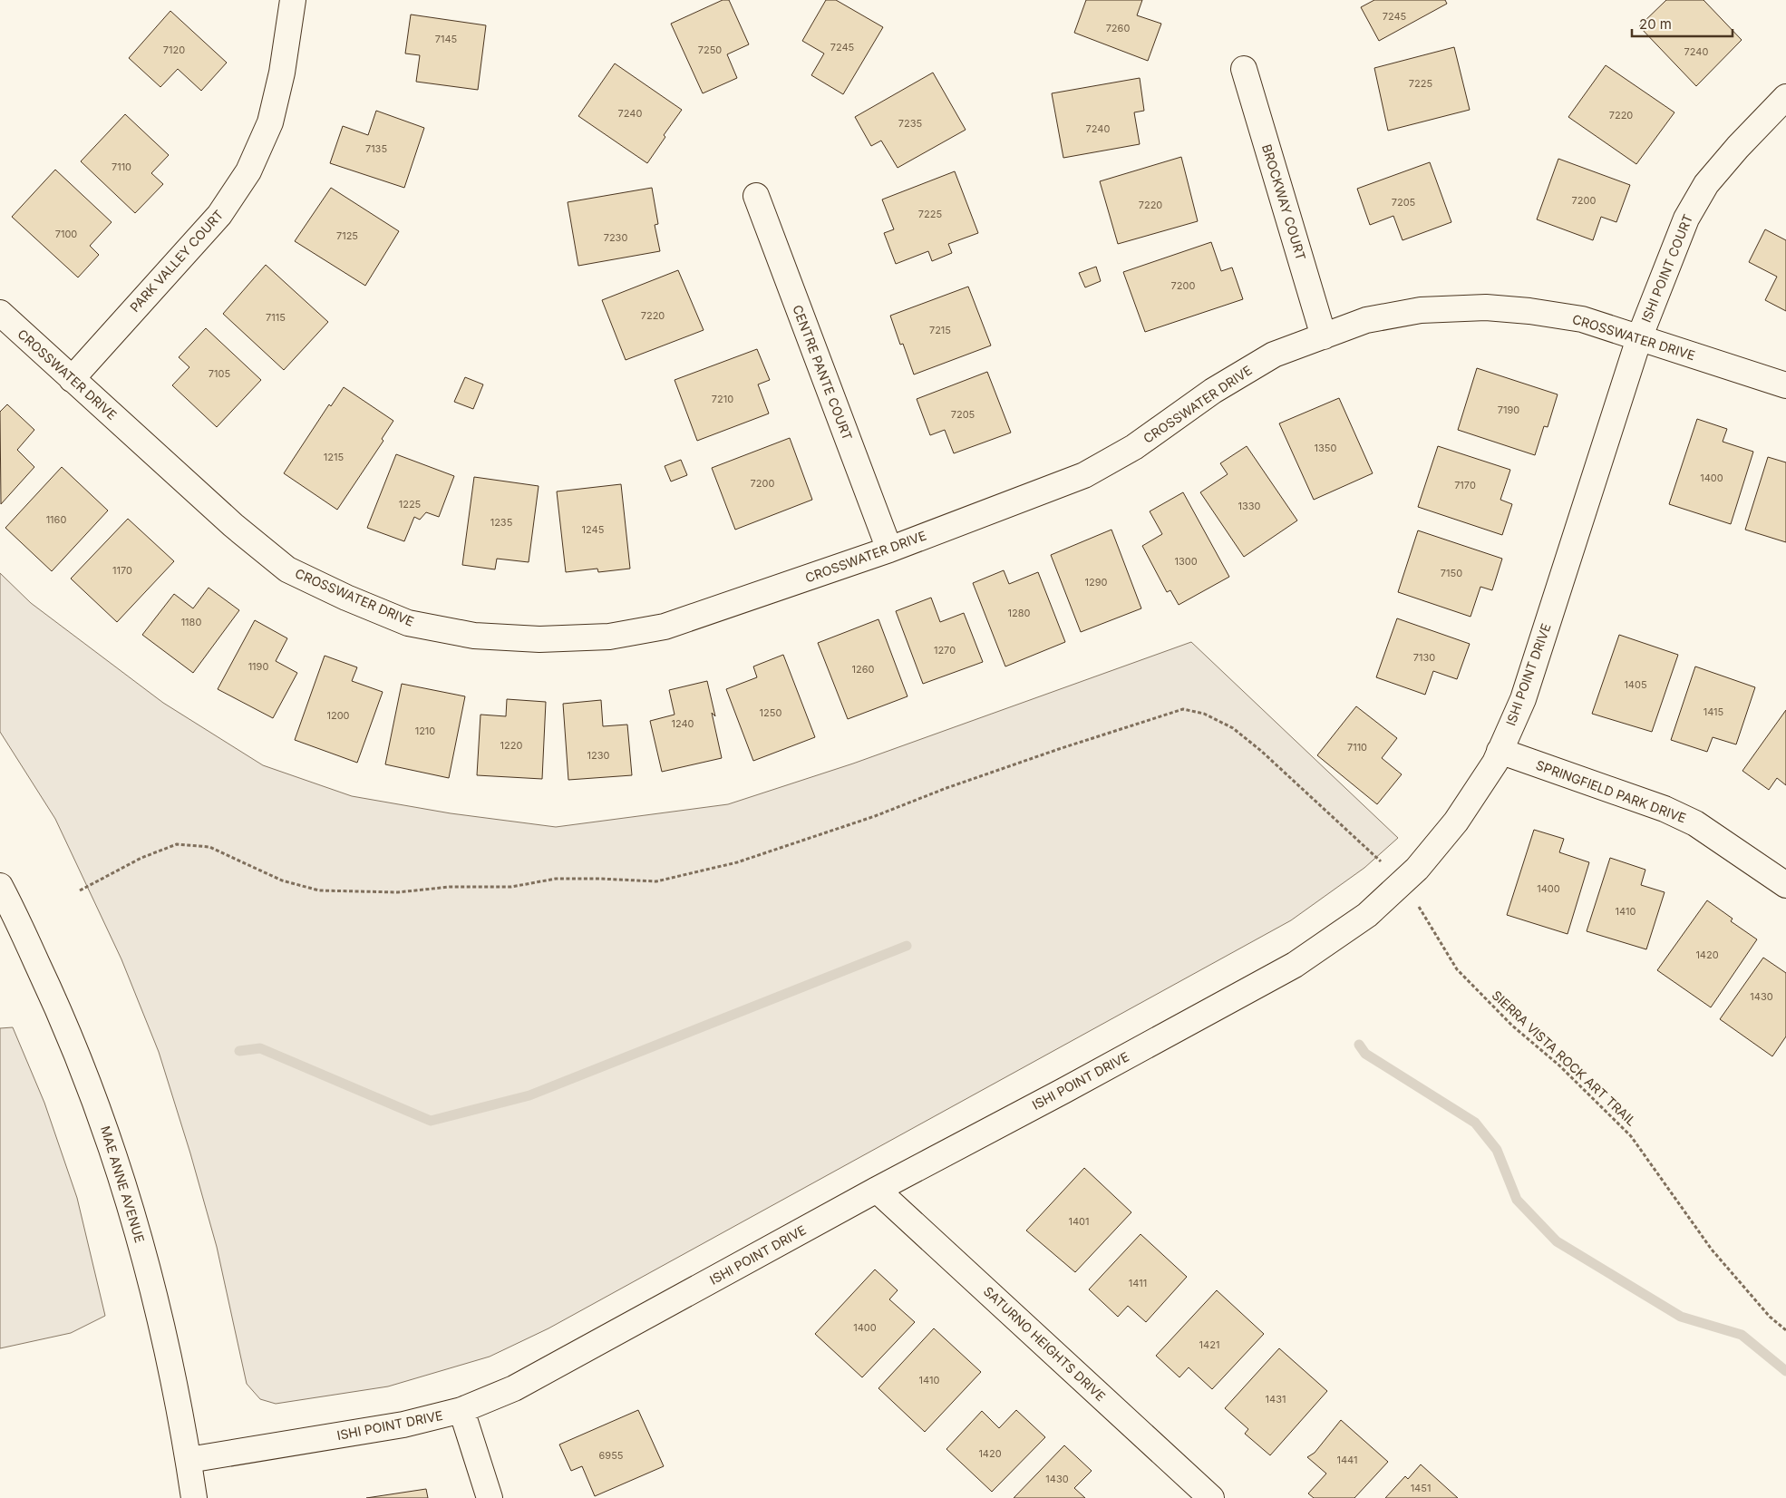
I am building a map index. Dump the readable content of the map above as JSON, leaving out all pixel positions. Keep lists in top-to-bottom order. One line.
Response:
{"streets":{"street":["BROCKWAY COURT","PARK VALLEY COURT","ISHI POINT COURT","CROSSWATER DRIVE","CENTRE PANTE COURT","ISHI POINT DRIVE","SPRINGFIELD PARK DRIVE","MAE ANNE AVENUE","SATURNO HEIGHTS DRIVE"],"path":["SIERRA VISTA ROCK ART TRAIL"]},"crossings":[["BROCKWAY COURT","CROSSWATER DRIVE"],["PARK VALLEY COURT","CROSSWATER DRIVE"],["ISHI POINT COURT","CROSSWATER DRIVE"],["ISHI POINT COURT","ISHI POINT DRIVE"],["CROSSWATER DRIVE","CENTRE PANTE COURT"],["CROSSWATER DRIVE","ISHI POINT DRIVE"],["ISHI POINT DRIVE","SPRINGFIELD PARK DRIVE"],["ISHI POINT DRIVE","SIERRA VISTA ROCK ART TRAIL"],["ISHI POINT DRIVE","MAE ANNE AVENUE"],["ISHI POINT DRIVE","SATURNO HEIGHTS DRIVE"]],"house_numbers":["7245","7260","7145","7245","7120","7250","7240","7225","7240","7220","7235","7240","7135","7110","7200","7205","7220","7225","7100","7125","7230","7200","7220","7115","7215","7105","7210","7190","7205","1350","1215","1400","7200","7170","1225","1330","1160","1235","1245","1300","1170","7150","1290","1280","1180","1270","7130","1190","1260","1405","1415","1250","1200","1240","1210","1220","7110","1230","1400","1410","1420","1430","1401","1411","1400","1421","1410","1431","1420","6955","1441","1430","1451"],"scale_bar":"20 m"}
